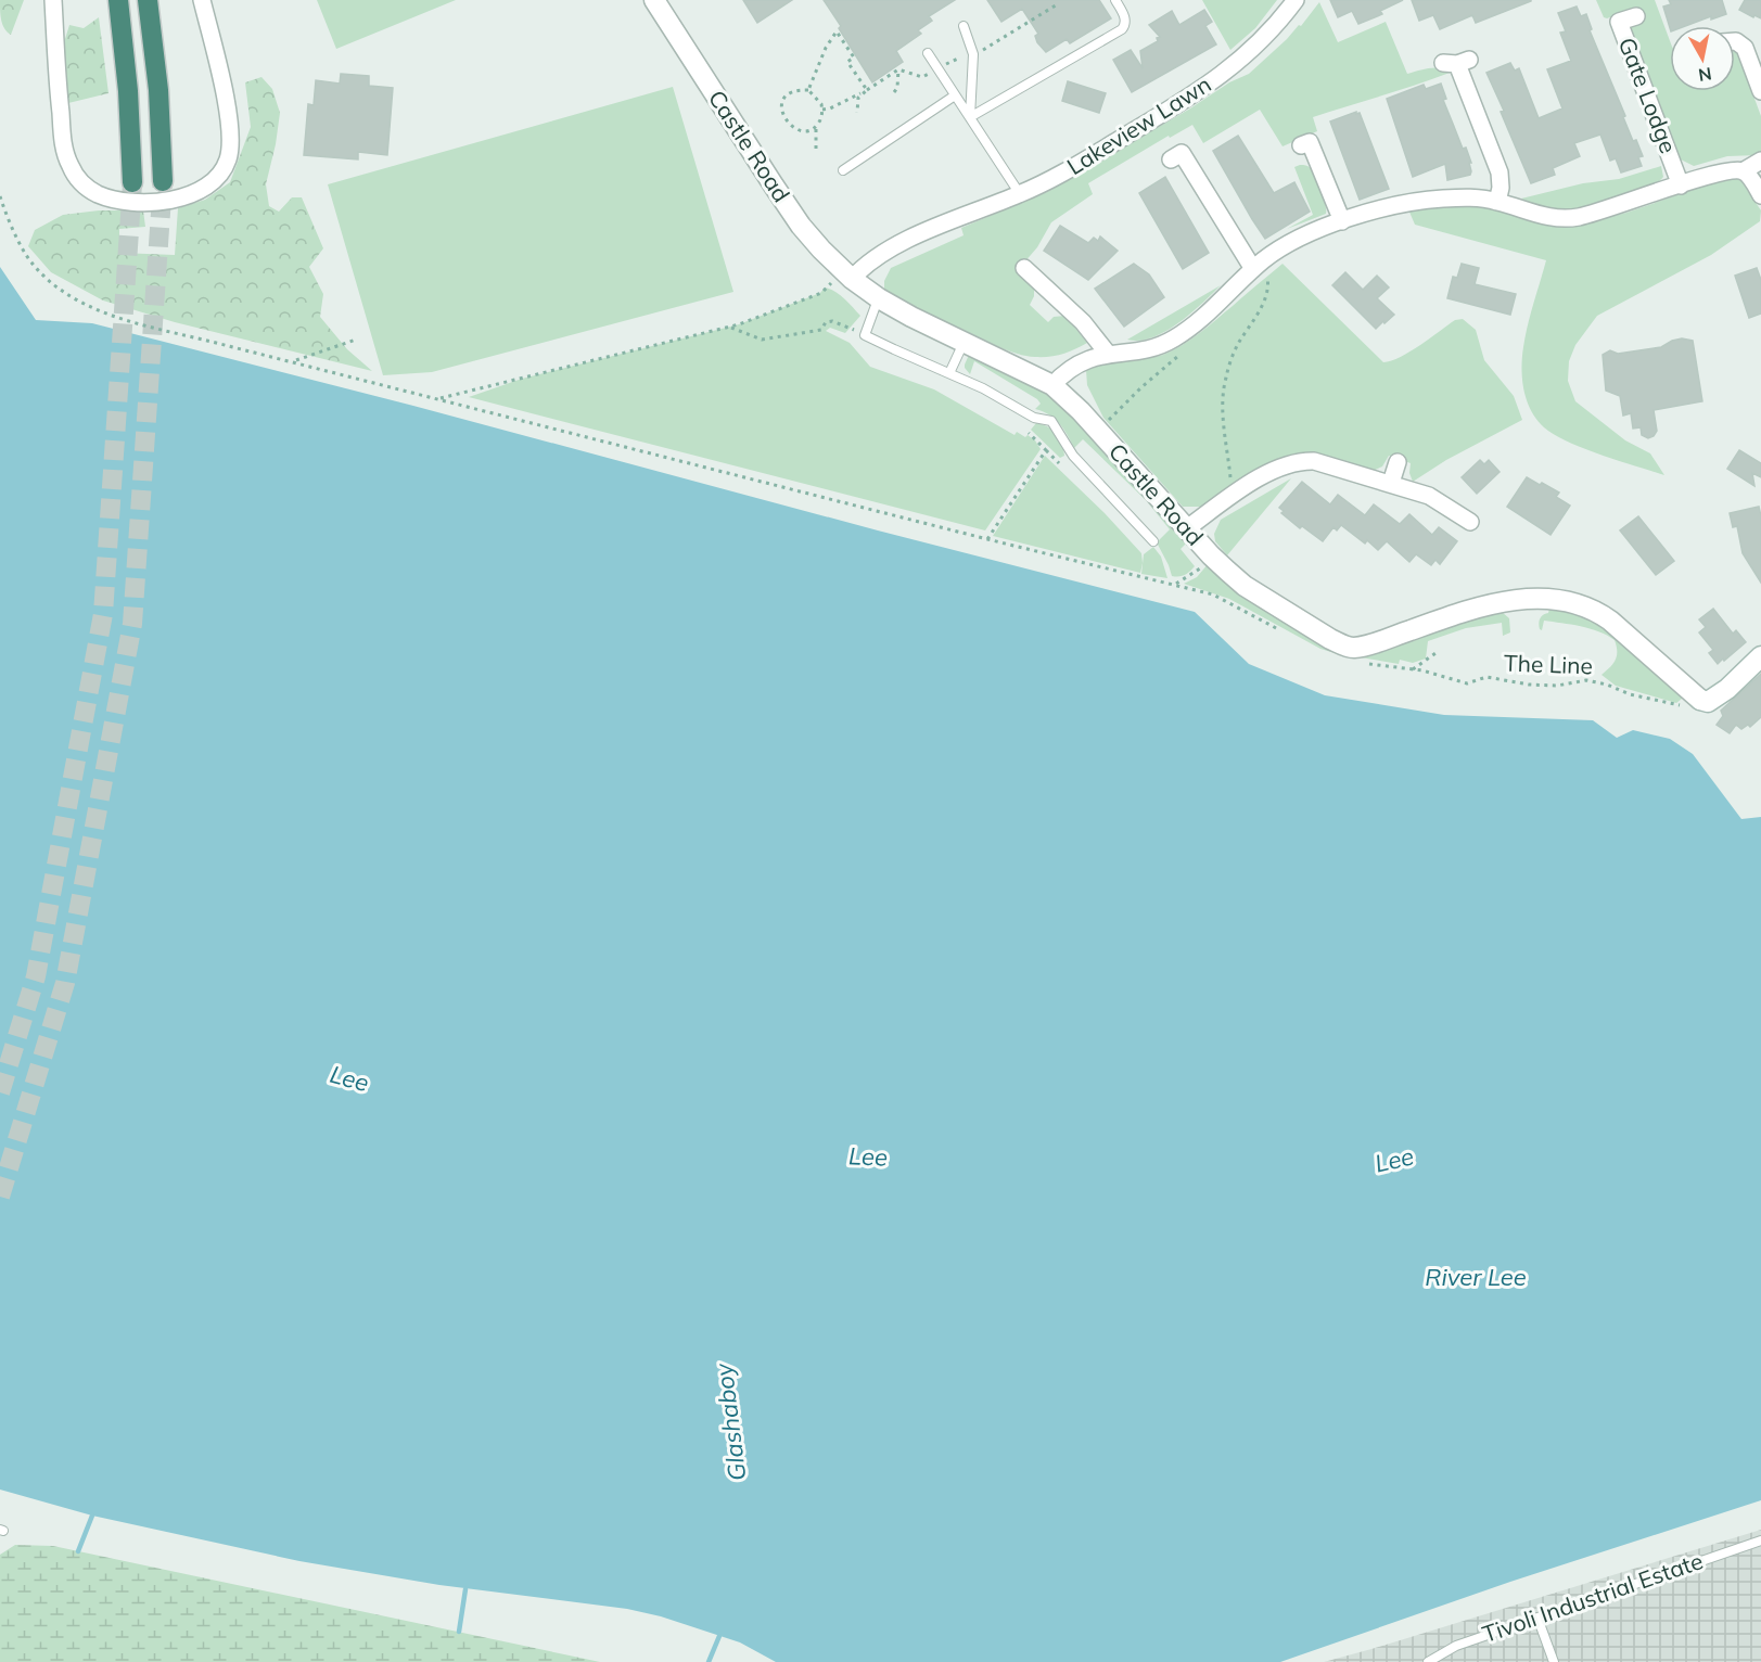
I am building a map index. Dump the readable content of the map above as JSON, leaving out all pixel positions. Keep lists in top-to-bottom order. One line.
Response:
{"streets":{"street":["Gate Lodge","Lakeview Lawn","Castle Road"],"lane":["Tivoli Industrial Estate"],"path":["The Line"]},"crossings":[["Lakeview Lawn","Castle Road"],["Castle Road","The Line"]],"water":["Lee","River Lee","Glashaboy"],"north":"bottom"}
